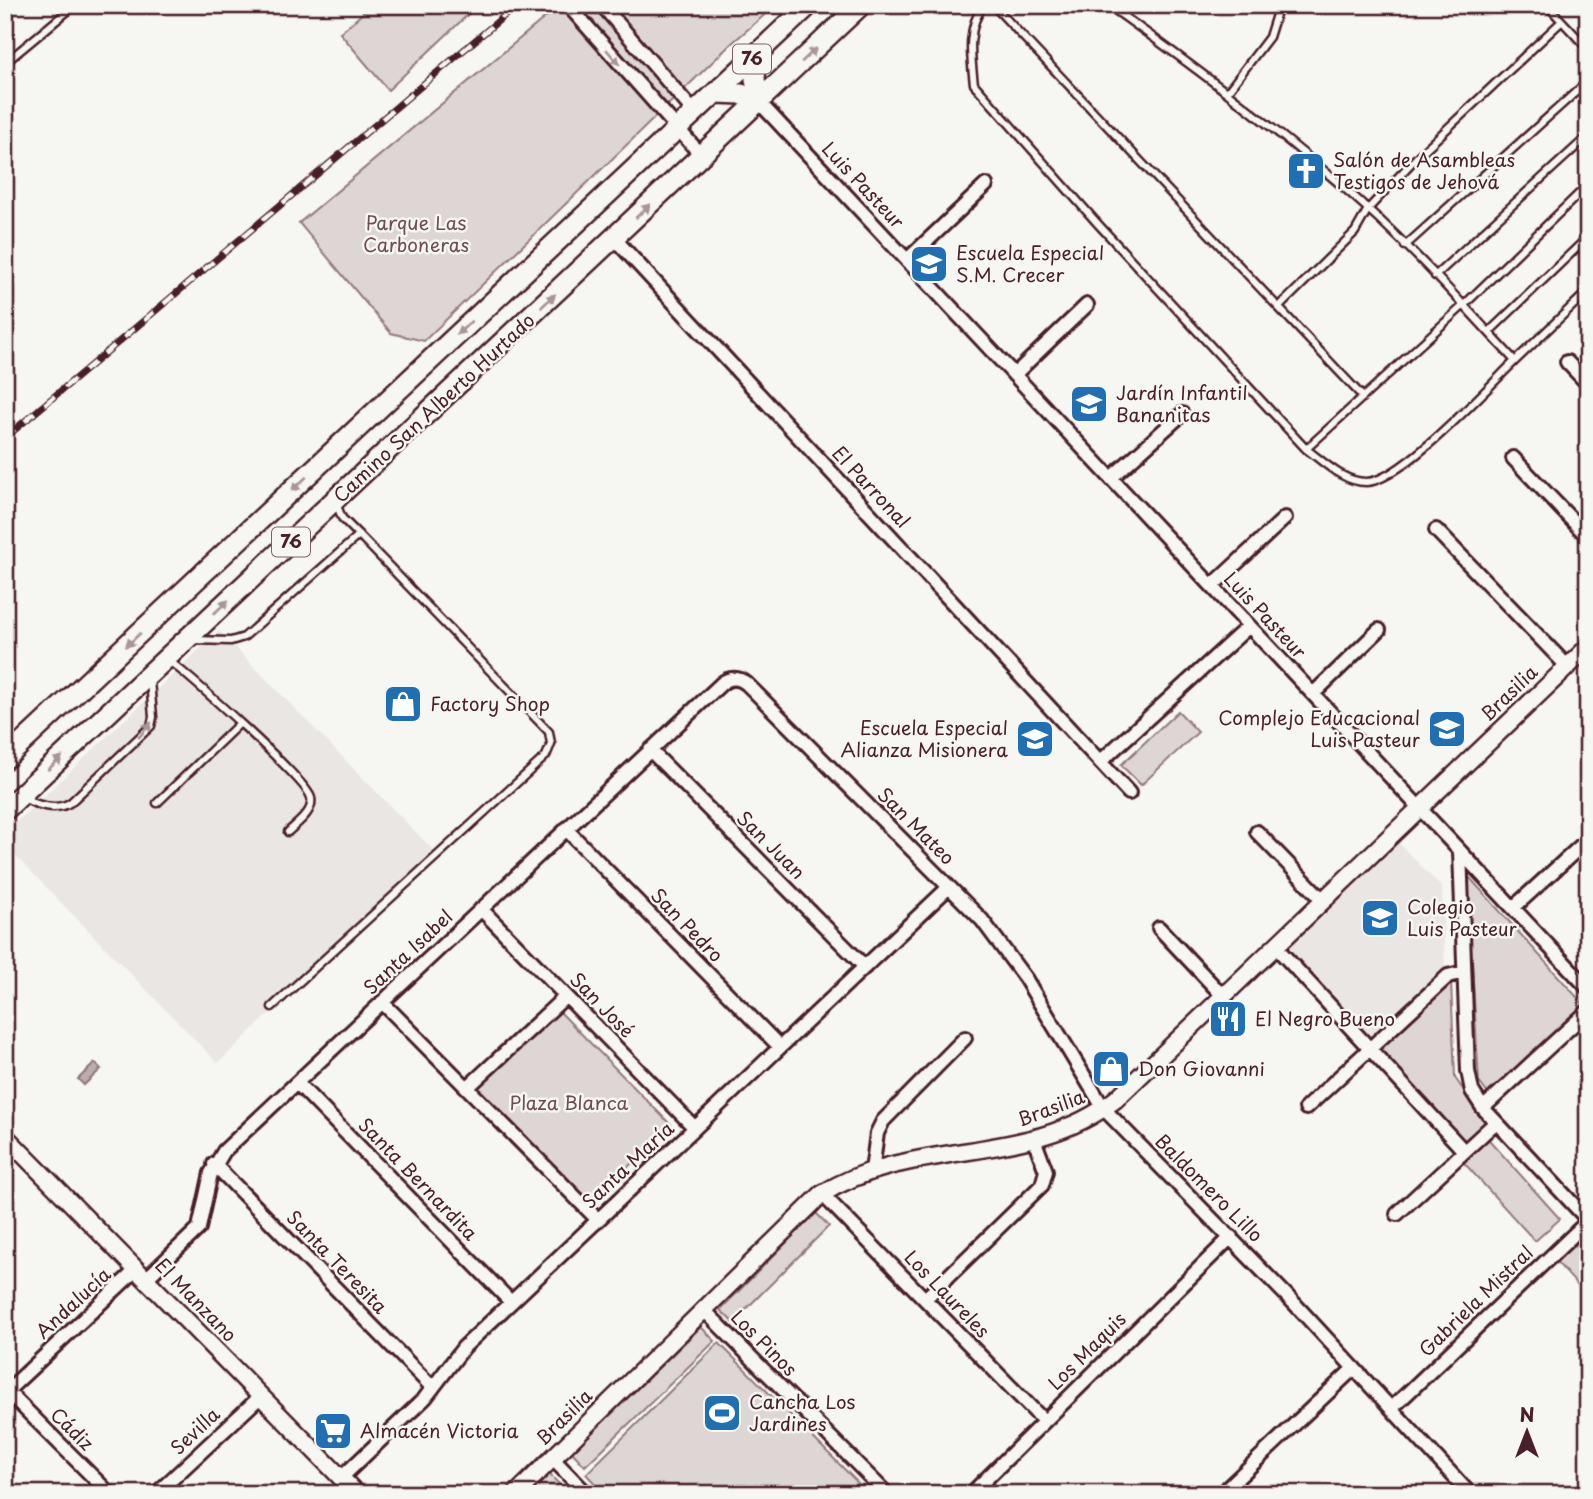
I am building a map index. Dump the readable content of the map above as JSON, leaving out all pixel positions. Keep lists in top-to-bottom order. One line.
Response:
{"streets":{"main road":["76","Camino San Alberto Hurtado"],"street":["Luis Pasteur","El Parronal","Brasilia","San Mateo","San Juan","San Pedro","Santa Isabel","San José","Santa María","Santa Bernardita","Baldomero Lillo","Santa Teresita","Los Laureles","El Manzano","Gabriela Mistral","Andalucía","Los Pinos","Los Maquis","Cádiz","Sevilla"]},"crossings":[["Luis Pasteur","Camino San Alberto Hurtado"],["Luis Pasteur","Brasilia"],["Camino San Alberto Hurtado","El Parronal"],["Brasilia","Baldomero Lillo"],["Brasilia","Los Laureles"],["Brasilia","Los Pinos"],["San Mateo","Santa Isabel"],["San Mateo","Santa María"],["San Mateo","Baldomero Lillo"],["San Juan","Santa Isabel"],["San Juan","Santa María"],["San Pedro","Santa Isabel"],["San Pedro","Santa María"],["Santa Isabel","San José"],["Santa Isabel","Santa Bernardita"],["Santa Isabel","Santa Teresita"],["Santa Isabel","El Manzano"],["Santa Isabel","Andalucía"],["San José","Santa María"],["Santa María","Santa Bernardita"],["Santa María","Baldomero Lillo"],["Santa María","Santa Teresita"],["Santa María","El Manzano"],["Baldomero Lillo","Gabriela Mistral"],["Baldomero Lillo","Los Maquis"],["Los Laureles","Los Maquis"],["El Manzano","Andalucía"],["El Manzano","Sevilla"],["Andalucía","Cádiz"]],"parks":["Parque Las Carboneras","Plaza Blanca"],"places":{"church":["Salón de Asambleas Testigos de Jehová"],"school or university":["Escuela Especial S.M. Crecer","Jardín Infantil Bananitas","Complejo Educacional Luis Pasteur","Escuela Especial Alianza Misionera","Colegio Luis Pasteur"],"shop":["Factory Shop","Don Giovanni"],"restaurant":["El Negro Bueno"],"sports":["Cancha Los Jardines"],"supermarket":["Almacén Victoria"]},"north":"top"}
